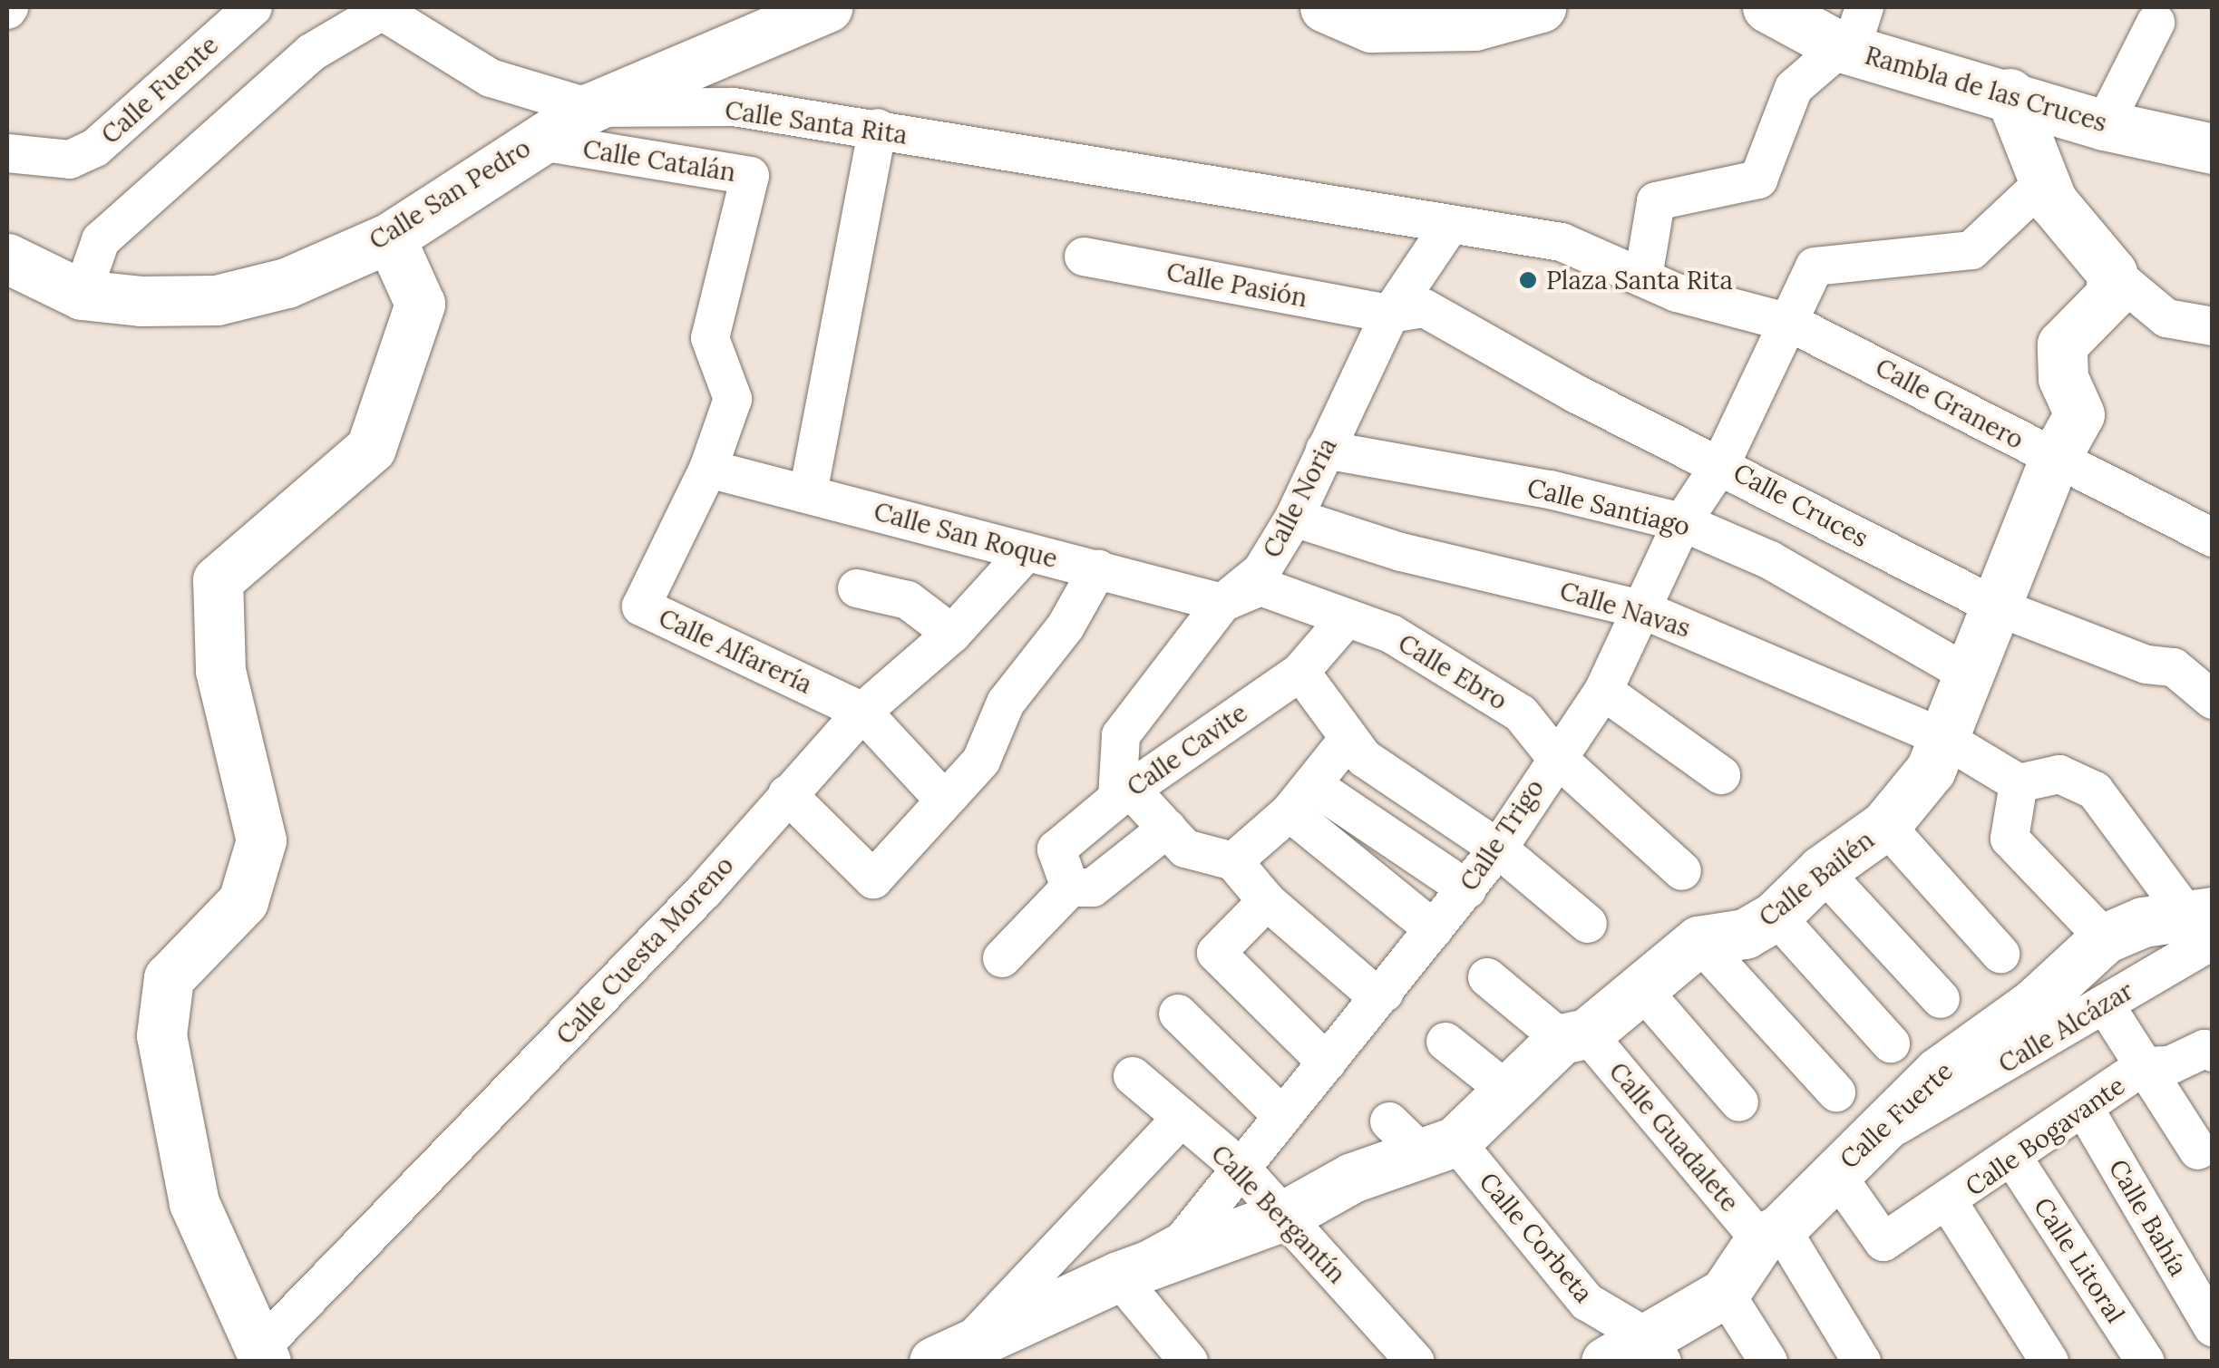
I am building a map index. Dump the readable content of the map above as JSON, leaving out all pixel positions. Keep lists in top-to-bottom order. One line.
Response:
{"streets":{"street":["Rambla de las Cruces","Calle Fuente","Calle Santa Rita","Calle Catalán","Calle San Pedro","Calle Pasión","Calle Granero","Calle Noria","Calle Cruces","Calle Santiago","Calle San Roque","Calle Navas","Calle Alfarería","Calle Ebro","Calle Cavite","Calle Trigo","Calle Bailén","Calle Cuesta Moreno","Calle Alcázar","Calle Fuerte","Calle Bogavante","Calle Guadalete","Calle Bergantín","Calle Bahía","Calle Corbeta","Calle Litoral"]},"crossings":[["Calle Santa Rita","Calle San Pedro"],["Calle Santa Rita","Calle Granero"],["Calle Santa Rita","Calle Noria"],["Calle Catalán","Calle San Pedro"],["Calle Catalán","Calle San Roque"],["Calle Catalán","Calle Alfarería"],["Calle Pasión","Calle Noria"],["Calle Pasión","Calle Cruces"],["Calle Granero","Calle Trigo"],["Calle Granero","Calle Bailén"],["Calle Noria","Calle Cruces"],["Calle Noria","Calle Santiago"],["Calle Noria","Calle San Roque"],["Calle Noria","Calle Navas"],["Calle Noria","Calle Ebro"],["Calle Noria","Calle Cavite"],["Calle Cruces","Calle Trigo"],["Calle Cruces","Calle Bailén"],["Calle Santiago","Calle Trigo"],["Calle Santiago","Calle Bailén"],["Calle San Roque","Calle Alfarería"],["Calle San Roque","Calle Ebro"],["Calle San Roque","Calle Cuesta Moreno"],["Calle Navas","Calle Trigo"],["Calle Navas","Calle Bailén"],["Calle Alfarería","Calle Cuesta Moreno"],["Calle Ebro","Calle Cavite"],["Calle Ebro","Calle Trigo"],["Calle Trigo","Calle Bergantín"],["Calle Alcázar","Calle Fuerte"],["Calle Fuerte","Calle Bogavante"],["Calle Fuerte","Calle Guadalete"],["Calle Fuerte","Calle Corbeta"],["Calle Bogavante","Calle Bahía"],["Calle Bogavante","Calle Litoral"]],"places":["Plaza Santa Rita"]}
